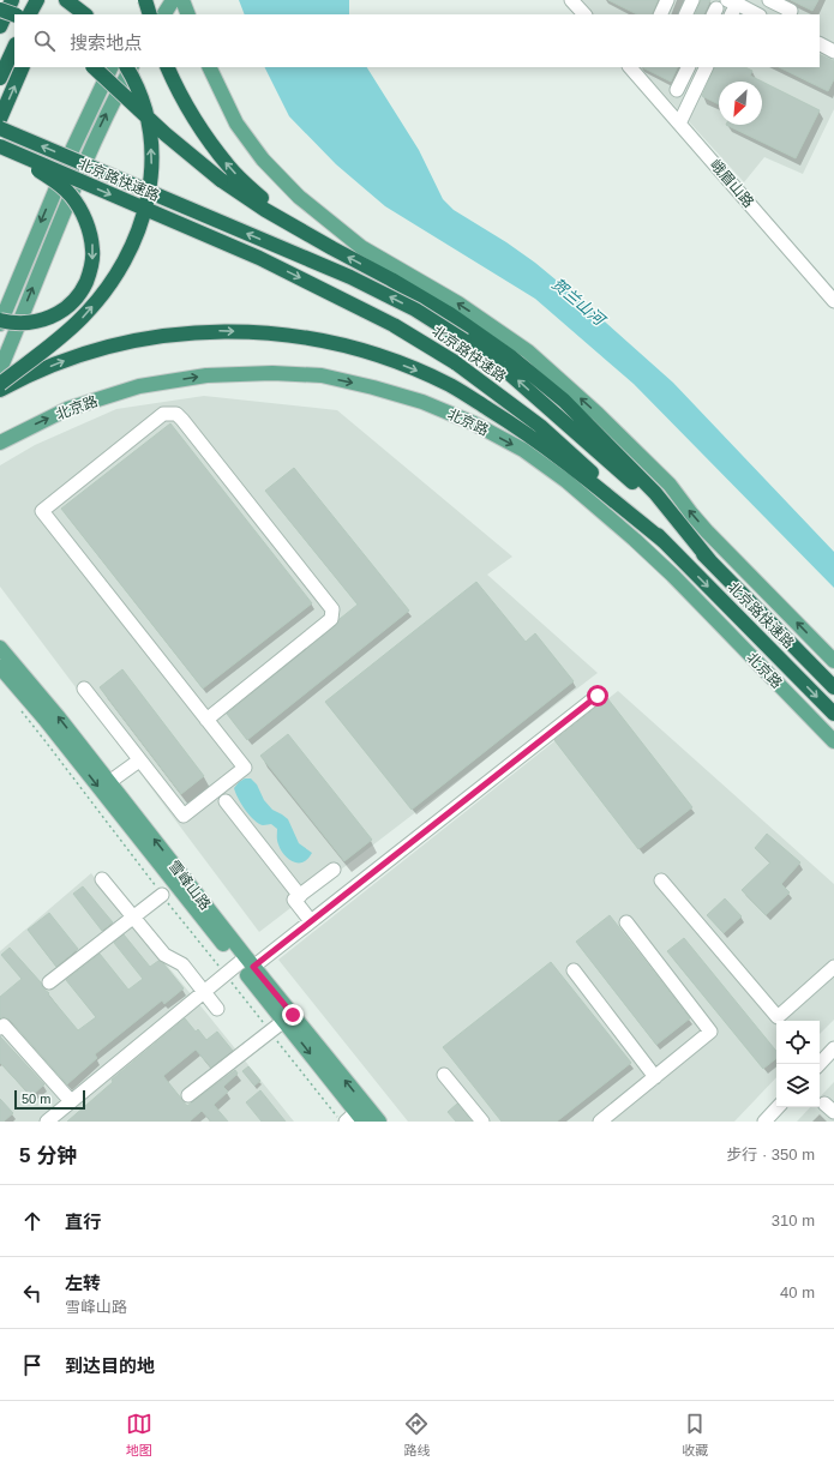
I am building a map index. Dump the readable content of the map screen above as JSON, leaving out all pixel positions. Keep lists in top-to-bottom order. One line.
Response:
{"streets":{"highway":["北京路快速路"],"main road":["北京路","雪峰山路"],"street":["峨眉山路"]},"water":["贺兰山河"],"scale_bar":"50 m","north":"bottom left","page":{"search":"搜索地点","scale":"50 m","heading":["5 分钟","步行 · 350 m"],"list":[["直行","310 m"],["左转","雪峰山路","40 m"],"到达目的地"],"nav":["地图","路线","收藏"]}}
